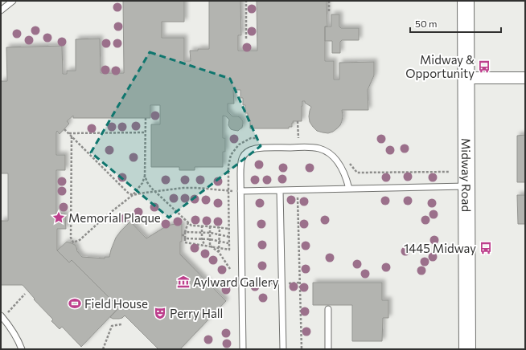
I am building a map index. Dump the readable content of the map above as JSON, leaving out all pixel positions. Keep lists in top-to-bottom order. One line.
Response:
{"streets":{"main road":["Midway Road"]},"places":{"bus stop":["Midway & Opportunity","1445 Midway"],"place":["Memorial Plaque"],"museum":["Aylward Gallery"],"sports":["Field House"],"theatre":["Perry Hall"]},"scale_bar":"50 m"}
